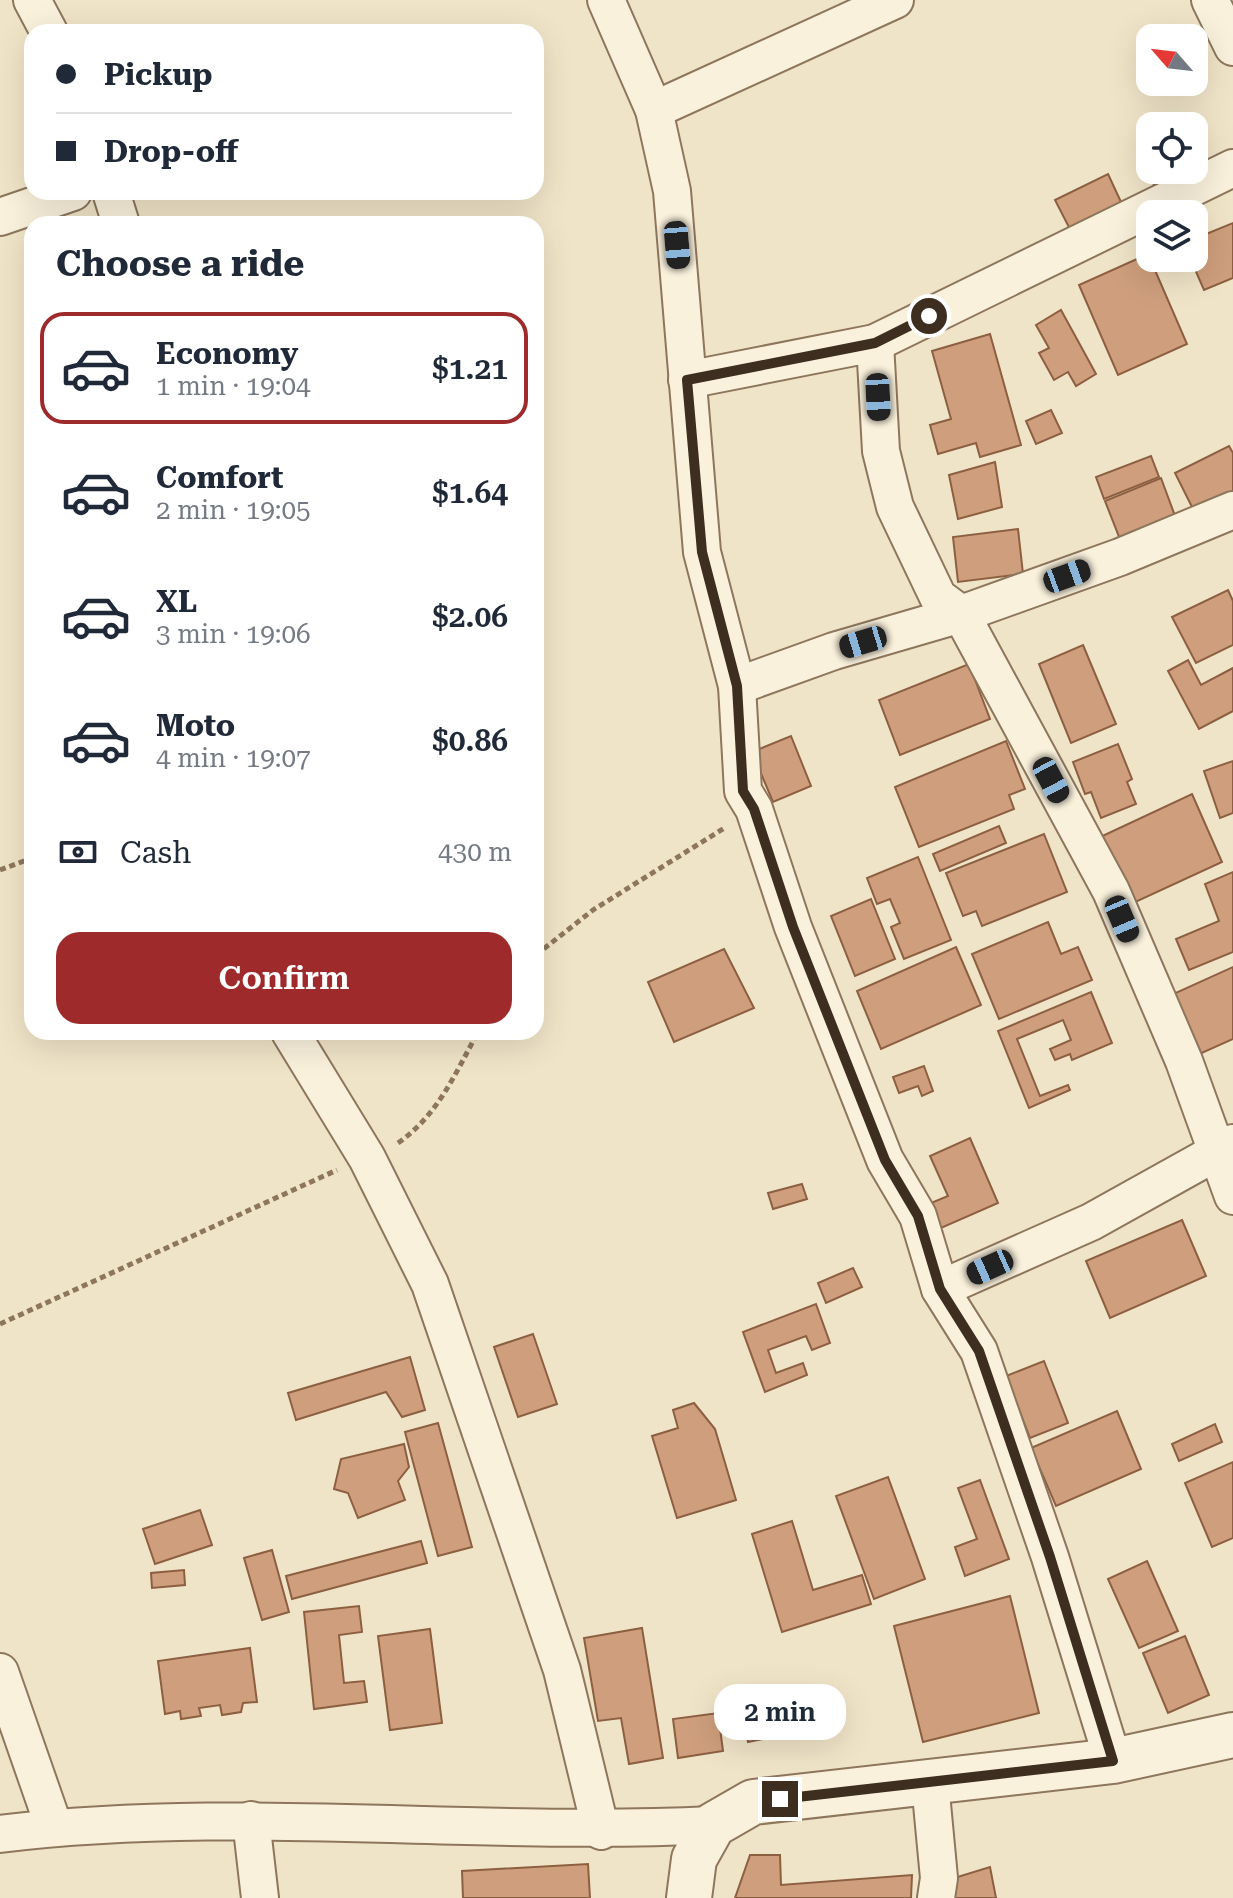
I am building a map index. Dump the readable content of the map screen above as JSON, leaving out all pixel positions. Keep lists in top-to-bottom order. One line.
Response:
{"north":"top left","page":{"banner":["Pickup","Drop-off"],"heading":"Choose a ride","list":[{"name":"Economy","note":"1 min · 19:04","value":"$1.21"},{"name":"Comfort","note":"2 min · 19:05","value":"$1.64"},{"name":"XL","note":"3 min · 19:06","value":"$2.06"},{"name":"Moto","note":"4 min · 19:07","value":"$0.86"}],"pay":["Cash","430 m"],"buttons":"Confirm","bubble":"2 min"}}
